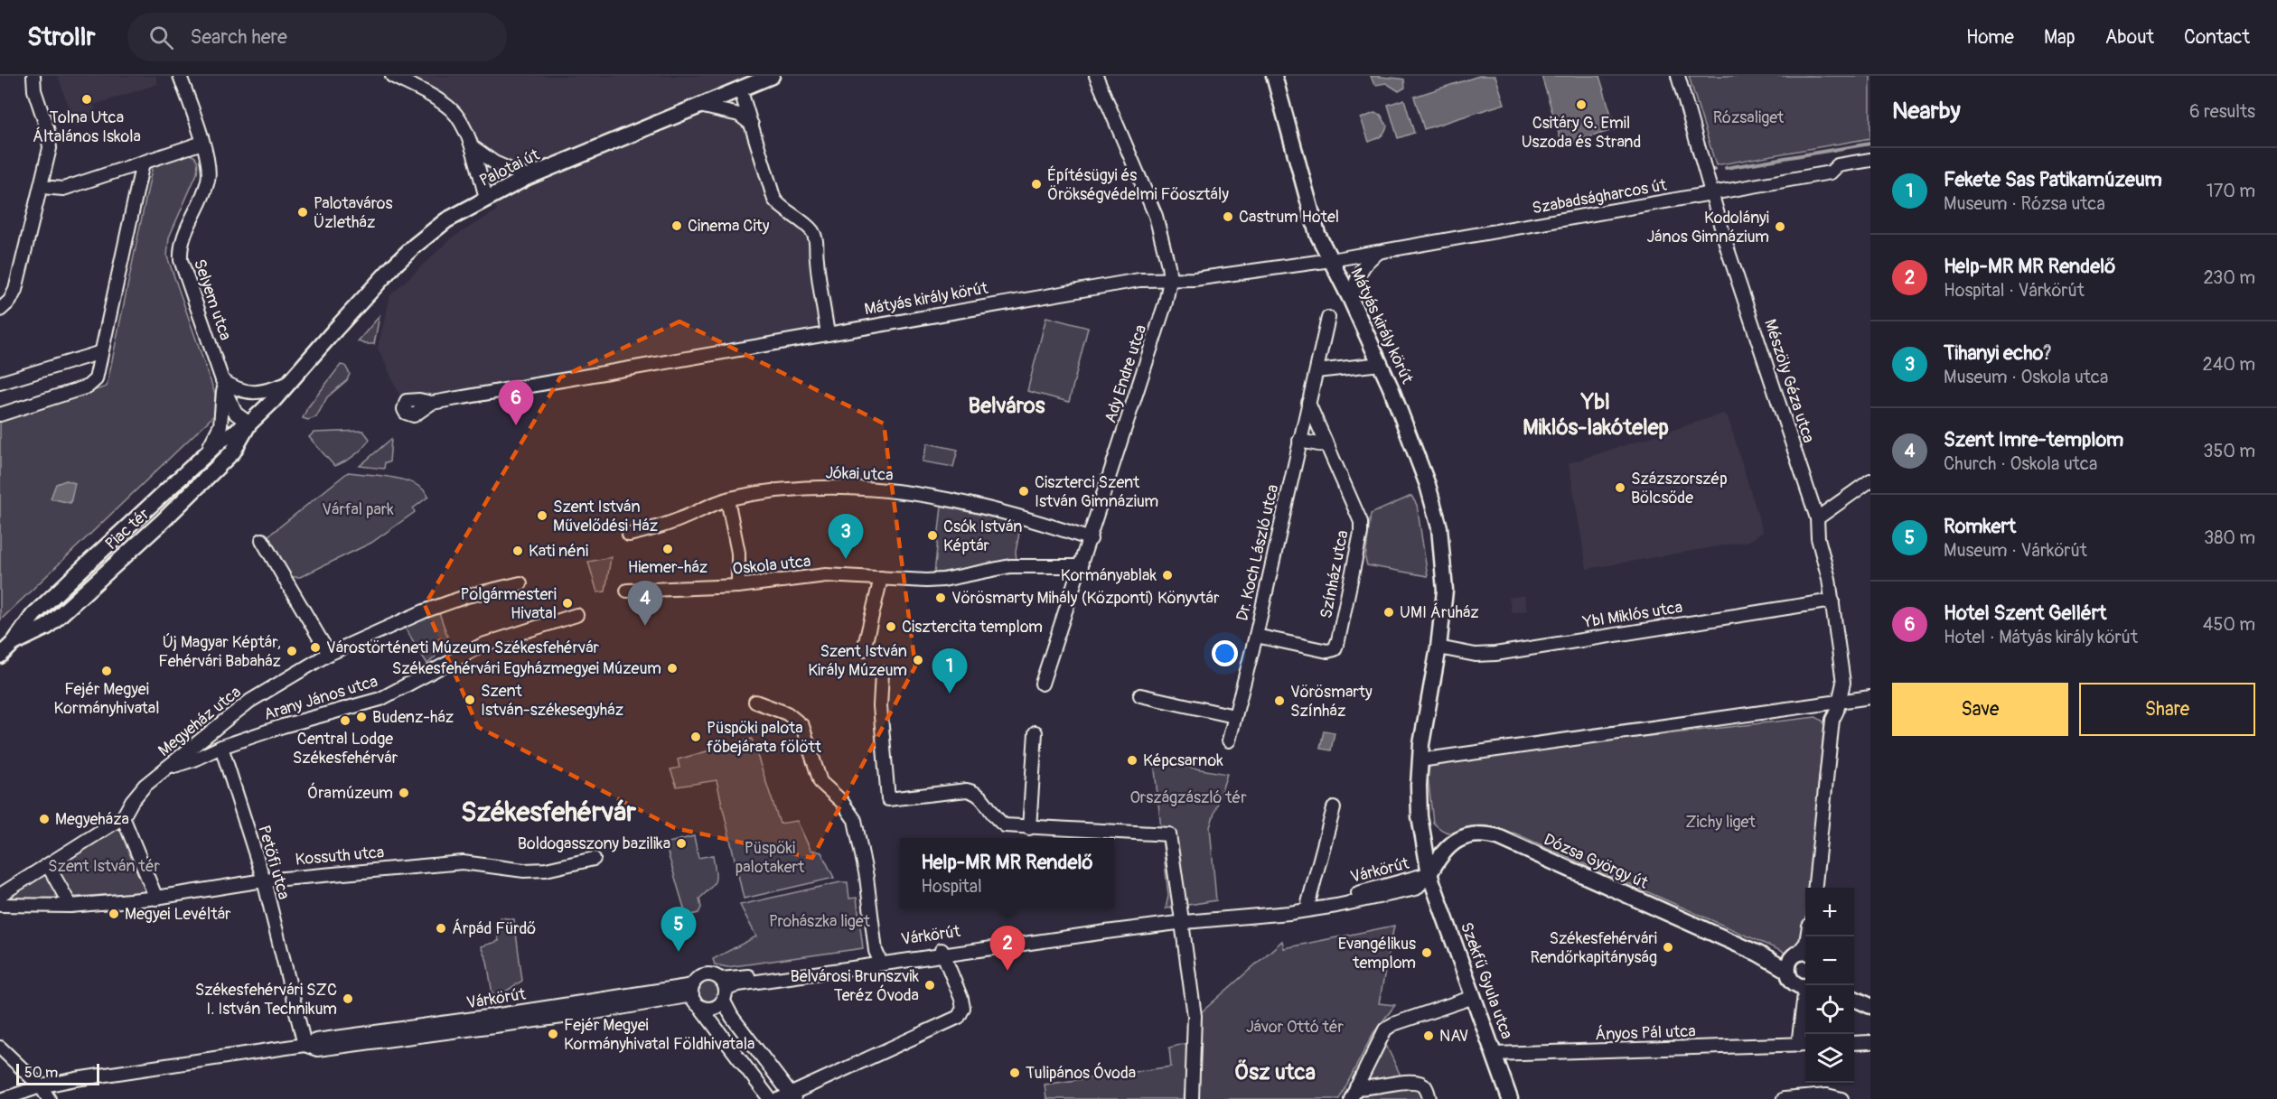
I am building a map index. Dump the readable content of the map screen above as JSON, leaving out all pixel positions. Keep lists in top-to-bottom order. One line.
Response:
{"streets":{"main road":["Palotai út","Mátyás király körút","Piac tér","Dózsa György út","Szekfű Gyula utca"],"street":["Szabadságharcos út","Selyem utca","Ady Endre utca","Mészöly Géza utca","Jókai utca","Dr. Koch László utca","Oskola utca","Színház utca","Ybl Miklós utca","Arany János utca","Megyeház utca","Kossuth utca","Petőfi utca","Várkörút","Ányos Pál utca"]},"crossings":[["Palotai út","Piac tér"],["Szabadságharcos út","Mátyás király körút"],["Szabadságharcos út","Mészöly Géza utca"],["Mátyás király körút","Ady Endre utca"],["Mátyás király körút","Ybl Miklós utca"],["Mátyás király körút","Dózsa György út"],["Mátyás király körút","Várkörút"],["Mátyás király körút","Szekfű Gyula utca"],["Selyem utca","Piac tér"],["Ady Endre utca","Jókai utca"],["Ady Endre utca","Oskola utca"],["Mészöly Géza utca","Ybl Miklós utca"],["Dr. Koch László utca","Színház utca"],["Arany János utca","Petőfi utca"],["Kossuth utca","Petőfi utca"],["Dózsa György út","Várkörút"],["Dózsa György út","Szekfű Gyula utca"],["Petőfi utca","Várkörút"],["Várkörút","Szekfű Gyula utca"],["Szekfű Gyula utca","Ányos Pál utca"]],"districts":["Ybl Miklós-lakótelep","Belváros","Székesfehérvár","Ősz utca"],"parks":["Rózsaliget","Várfal park","Országzászló tér","Zichy liget","Püspöki palotakert","Szent István tér","Prohászka liget","Jávor Ottó tér"],"places":["Tolna Utca Általános Iskola","Csitáry G. Emil Uszoda és Strand","Építésügyi és Örökségvédelmi Főosztály","Palotaváros Üzletház","Castrum Hotel","Cinema City","Kodolányi János Gimnázium","Százszorszép Bölcsőde","Ciszterci Szent István Gimnázium","Szent István Művelődési Ház","Csók István Képtár","Hiemer-ház","Kati néni","Kormányablak","Vörösmarty Mihály (Központi) Könyvtár","Polgármesteri Hivatal","UMI Áruház","Cisztercita templom","Várostörténeti Múzeum Székesfehérvár","Új Magyar Képtár, Fehérvári Babaház","Szent István Király Múzeum","Székesfehérvári Egyházmegyei Múzeum","Fejér Megyei Kormányhivatal","Szent István-székesegyház","Vörösmarty Színház","Budenz-ház","Central Lodge Székesfehérvár","Püspöki palota főbejárata fölött","Képcsarnok","Óramúzeum","Megyeháza","Boldogasszony bazilika","Megyei Levéltár","Árpád Fürdő","Székesfehérvári Rendőrkapitányság","Evangélikus templom","Belvárosi Brunszvik Teréz Óvoda","Székesfehérvári SZC I. István Technikum","Fejér Megyei Kormányhivatal Földhivatala","NAV","Tulipános Óvoda"],"scale_bar":"50 m","page":{"header":"Strollr","search":"Search here","nav":["Home","Map","About","Contact"],"heading":["Nearby","6 results"],"list":[{"mark":"1","name":"Fekete Sas Patikamúzeum","note":"Museum · Rózsa utca","value":"170 m"},{"mark":"2","name":"Help-MR MR Rendelő","note":"Hospital · Várkörút","value":"230 m"},{"mark":"3","name":"Tihanyi echo?","note":"Museum · Oskola utca","value":"240 m"},{"mark":"4","name":"Szent Imre-templom","note":"Church · Oskola utca","value":"350 m"},{"mark":"5","name":"Romkert","note":"Museum · Várkörút","value":"380 m"},{"mark":"6","name":"Hotel Szent Gellért","note":"Hotel · Mátyás király körút","value":"450 m"}],"pins":["6","3","4","1","5","2"],"buttons":["Save","Share"],"popup":["Help-MR MR Rendelő","Hospital"],"map_buttons":["+","−"],"scale":"50 m"}}
